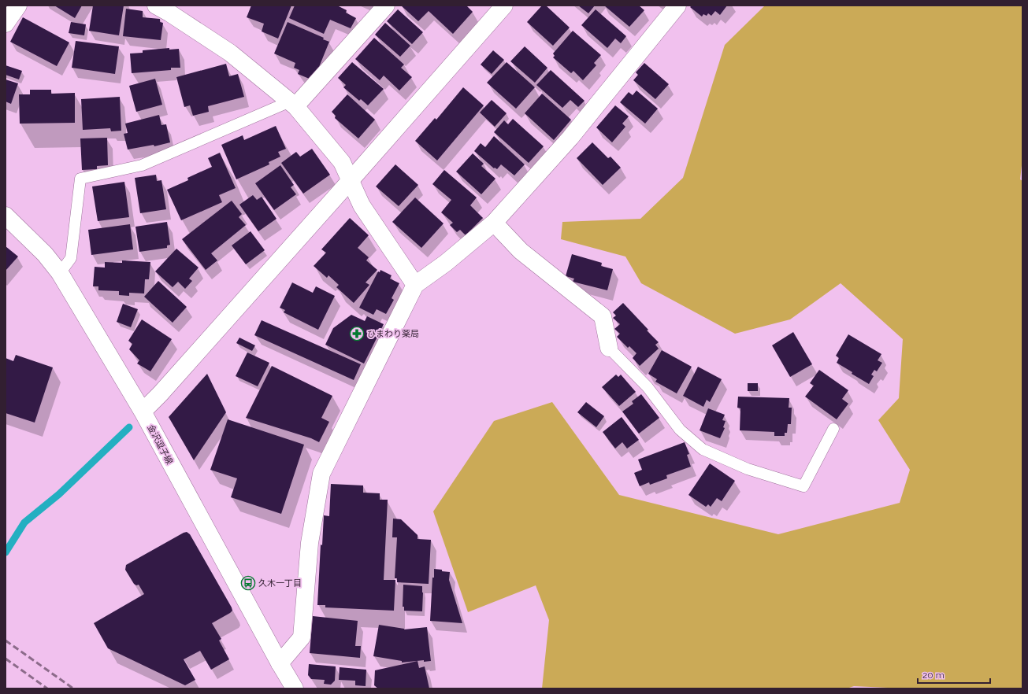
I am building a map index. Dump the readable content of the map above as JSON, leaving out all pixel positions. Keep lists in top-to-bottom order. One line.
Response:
{"streets":{"street":["金沢逗子線"]},"places":{"pharmacy":["ひまわり薬局"],"bus stop":["久木一丁目"]},"scale_bar":"20 m"}
